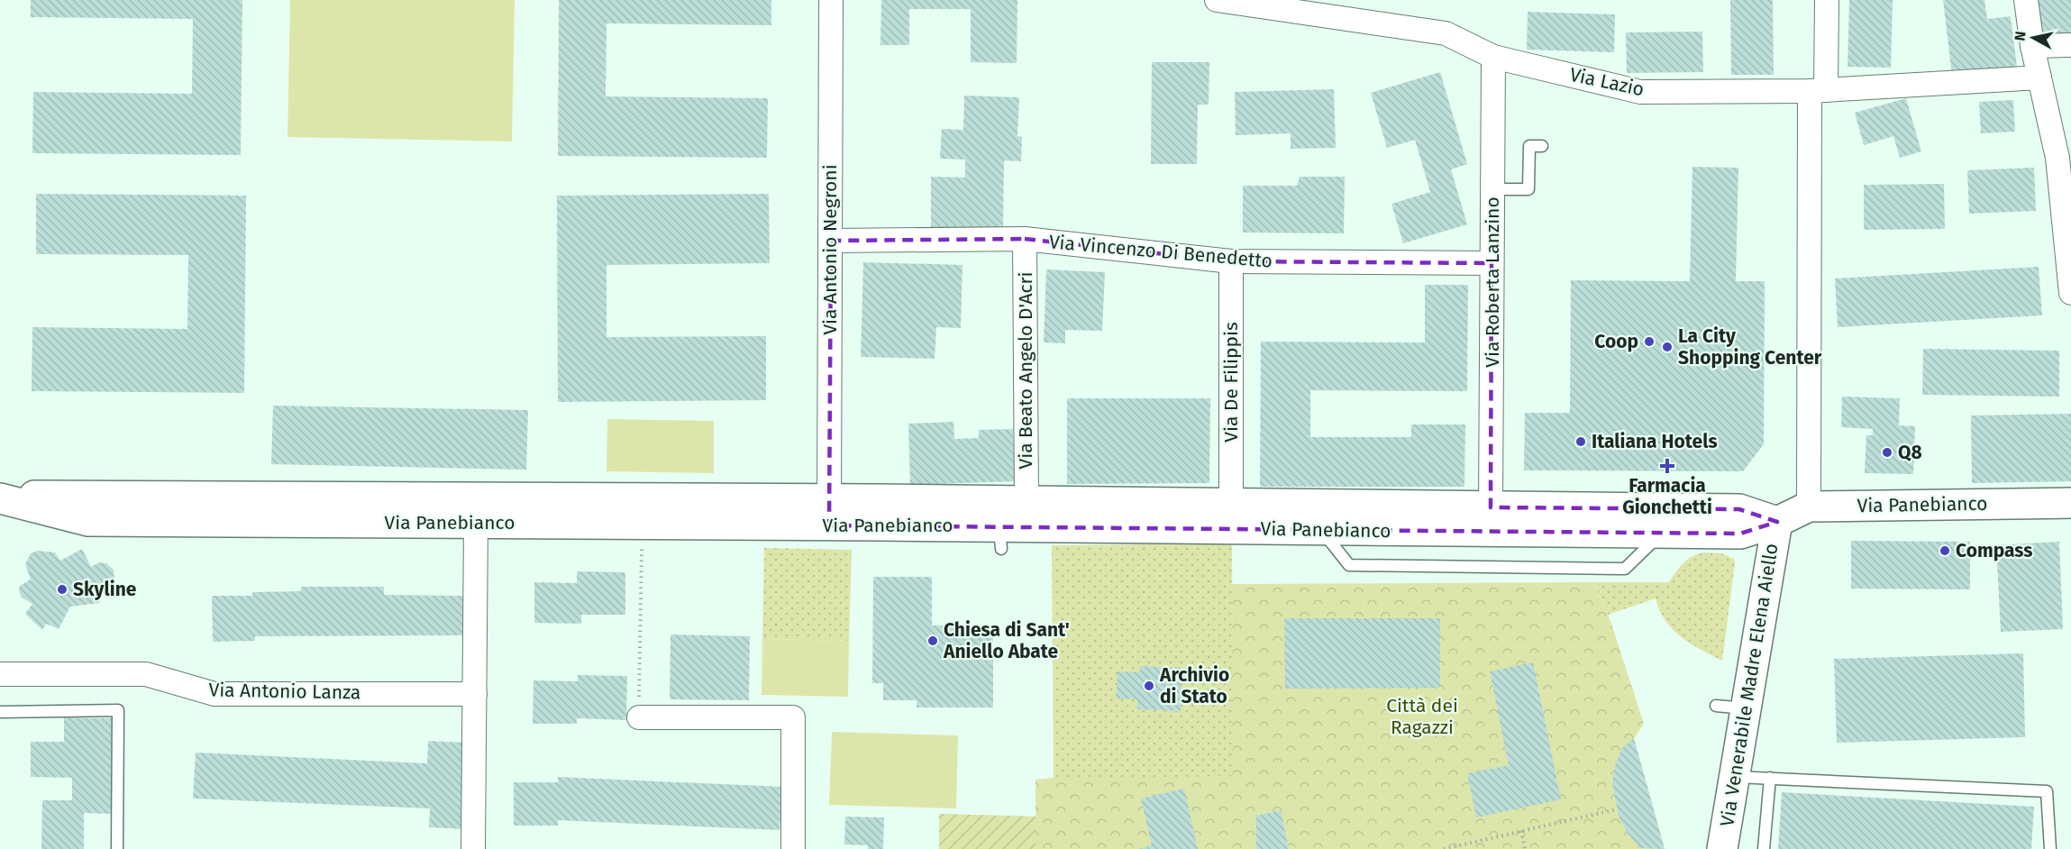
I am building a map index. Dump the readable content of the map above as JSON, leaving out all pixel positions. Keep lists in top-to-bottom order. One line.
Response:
{"streets":{"street":["Via Lazio","Via Antonio Negroni","Via Vincenzo Di Benedetto","Via Roberta Lanzino","Via Beato Angelo D'Acri","Via De Filippis","Via Panebianco","Via Venerabile Madre Elena Aiello","Via Antonio Lanza"]},"crossings":[["Via Lazio","Via Roberta Lanzino"],["Via Antonio Negroni","Via Vincenzo Di Benedetto"],["Via Antonio Negroni","Via Panebianco"],["Via Vincenzo Di Benedetto","Via Roberta Lanzino"],["Via Vincenzo Di Benedetto","Via Beato Angelo D'Acri"],["Via Vincenzo Di Benedetto","Via De Filippis"],["Via Roberta Lanzino","Via Panebianco"],["Via Beato Angelo D'Acri","Via Panebianco"],["Via De Filippis","Via Panebianco"],["Via Panebianco","Via Venerabile Madre Elena Aiello"]],"parks":["Città dei Ragazzi"],"places":{"other":["Coop","La City Shopping Center","Italiana Hotels","Q8","Compass","Skyline","Chiesa di Sant' Aniello Abate","Archivio di Stato"],"health":["Farmacia Gionchetti"]},"north":"left"}
